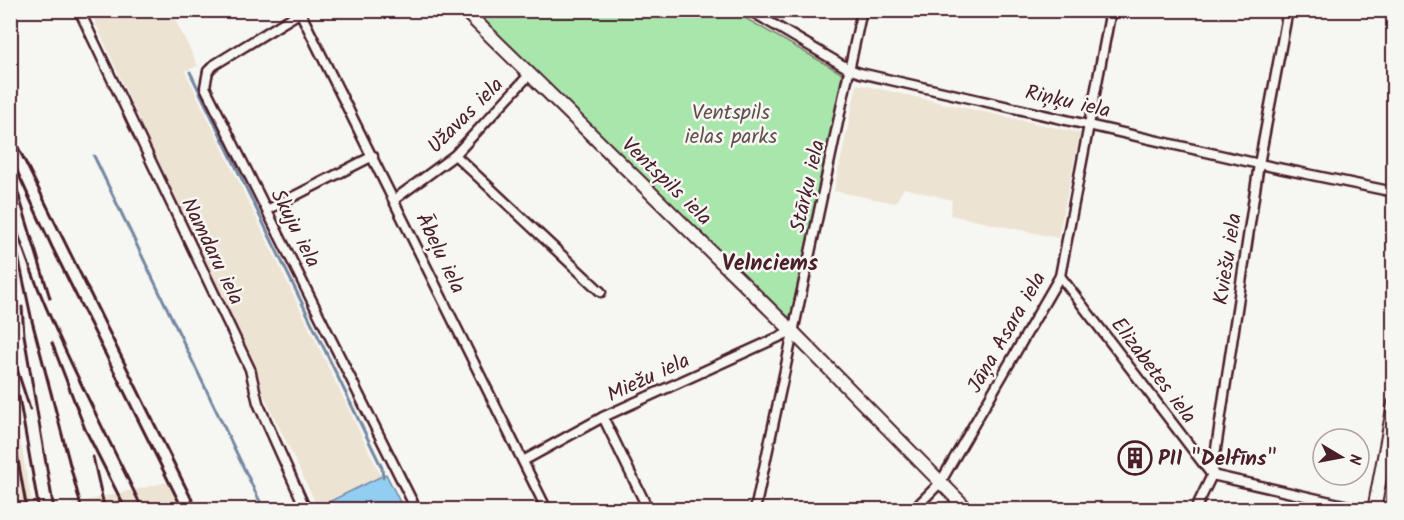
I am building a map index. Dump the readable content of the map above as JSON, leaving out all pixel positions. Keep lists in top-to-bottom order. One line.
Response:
{"streets":{"street":["Riņķu iela","Užavas iela","Ventspils iela","Stārķu iela","Skuju iela","Namdaru iela","Ābeļu iela","Kviešu iela","Jāņa Asara iela","Elizabetes iela","Miežu iela"]},"crossings":[["Riņķu iela","Stārķu iela"],["Riņķu iela","Kviešu iela"],["Riņķu iela","Jāņa Asara iela"],["Užavas iela","Ventspils iela"],["Užavas iela","Ābeļu iela"],["Ventspils iela","Stārķu iela"],["Ventspils iela","Jāņa Asara iela"],["Ventspils iela","Miežu iela"],["Stārķu iela","Miežu iela"],["Skuju iela","Ābeļu iela"],["Ābeļu iela","Miežu iela"],["Kviešu iela","Elizabetes iela"],["Jāņa Asara iela","Elizabetes iela"]],"districts":["Velnciems"],"parks":["Ventspils ielas parks"],"places":{"building":["PII \"Delfīns\""]},"north":"right"}
